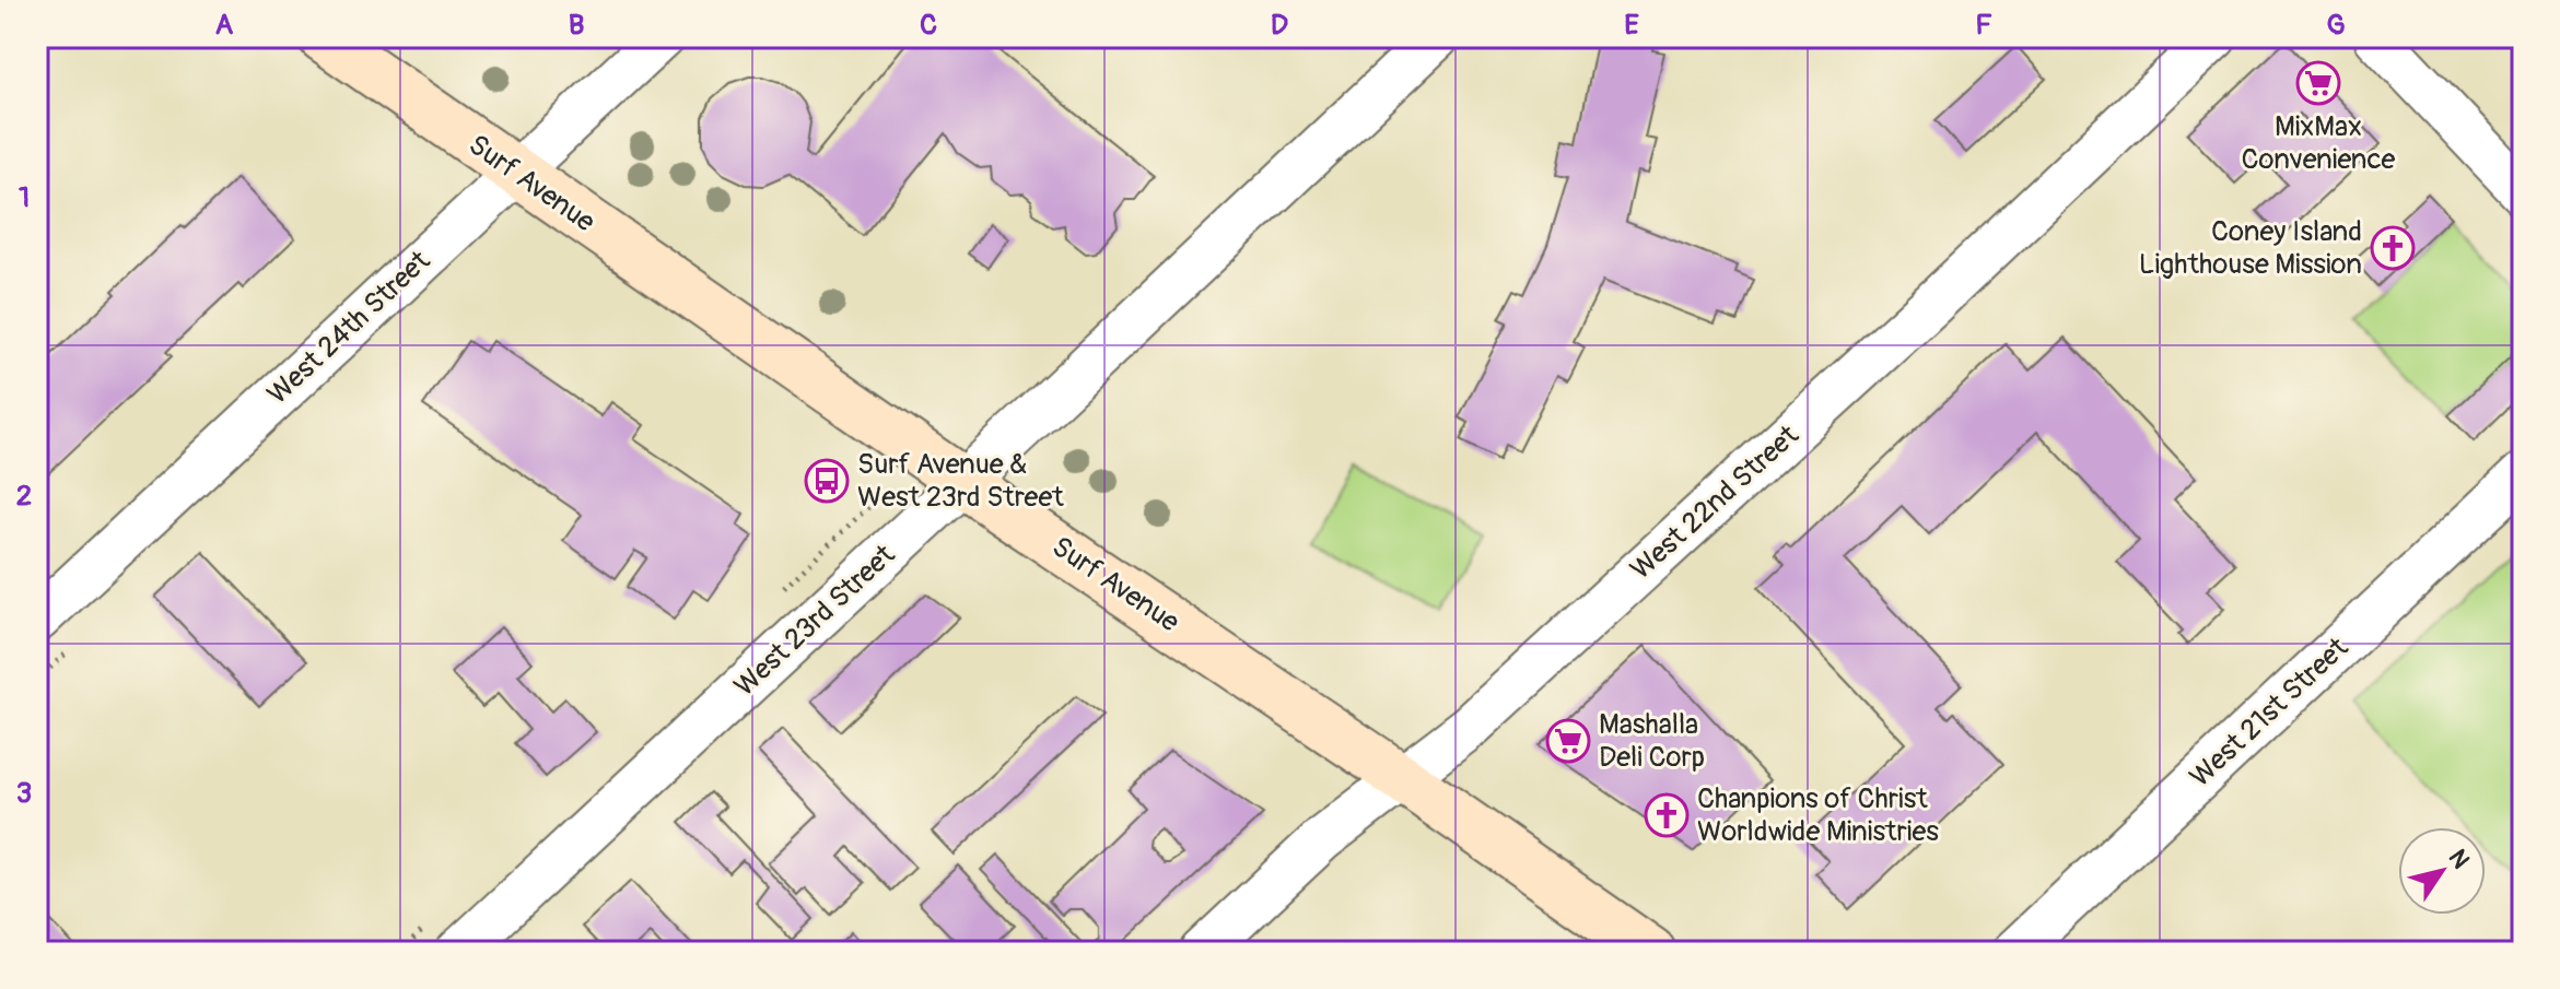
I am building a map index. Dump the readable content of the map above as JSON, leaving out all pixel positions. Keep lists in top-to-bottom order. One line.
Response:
{"streets":{"main road":["Surf Avenue"],"street":["West 24th Street","West 22nd Street","West 23rd Street","West 21st Street"]},"crossings":[["Surf Avenue","West 24th Street"],["Surf Avenue","West 22nd Street"],["Surf Avenue","West 23rd Street"]],"places":{"supermarket":["MixMax Convenience","Mashalla Deli Corp"],"church":["Coney Island Lighthouse Mission","Chanpions of Christ Worldwide Ministries"],"bus stop":["Surf Avenue & West 23rd Street"]},"north":"top right","grid":{"columns":["A","B","C","D","E","F","G"],"rows":["1","2","3"]}}
